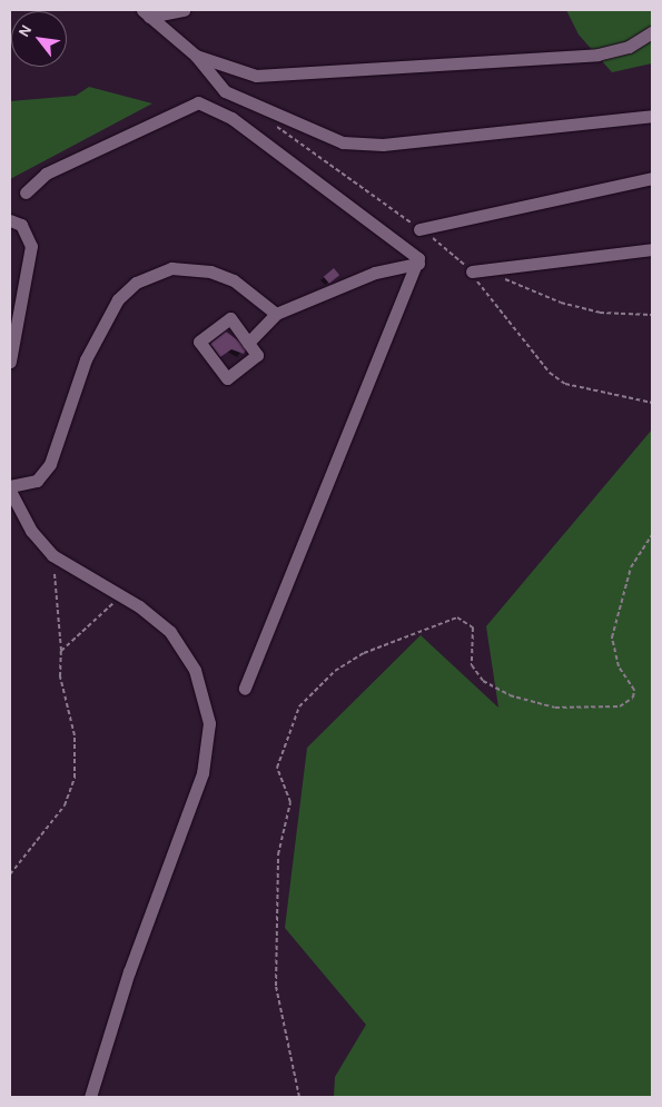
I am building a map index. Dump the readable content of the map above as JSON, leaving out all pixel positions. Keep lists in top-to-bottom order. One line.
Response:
{"north":"top left"}
